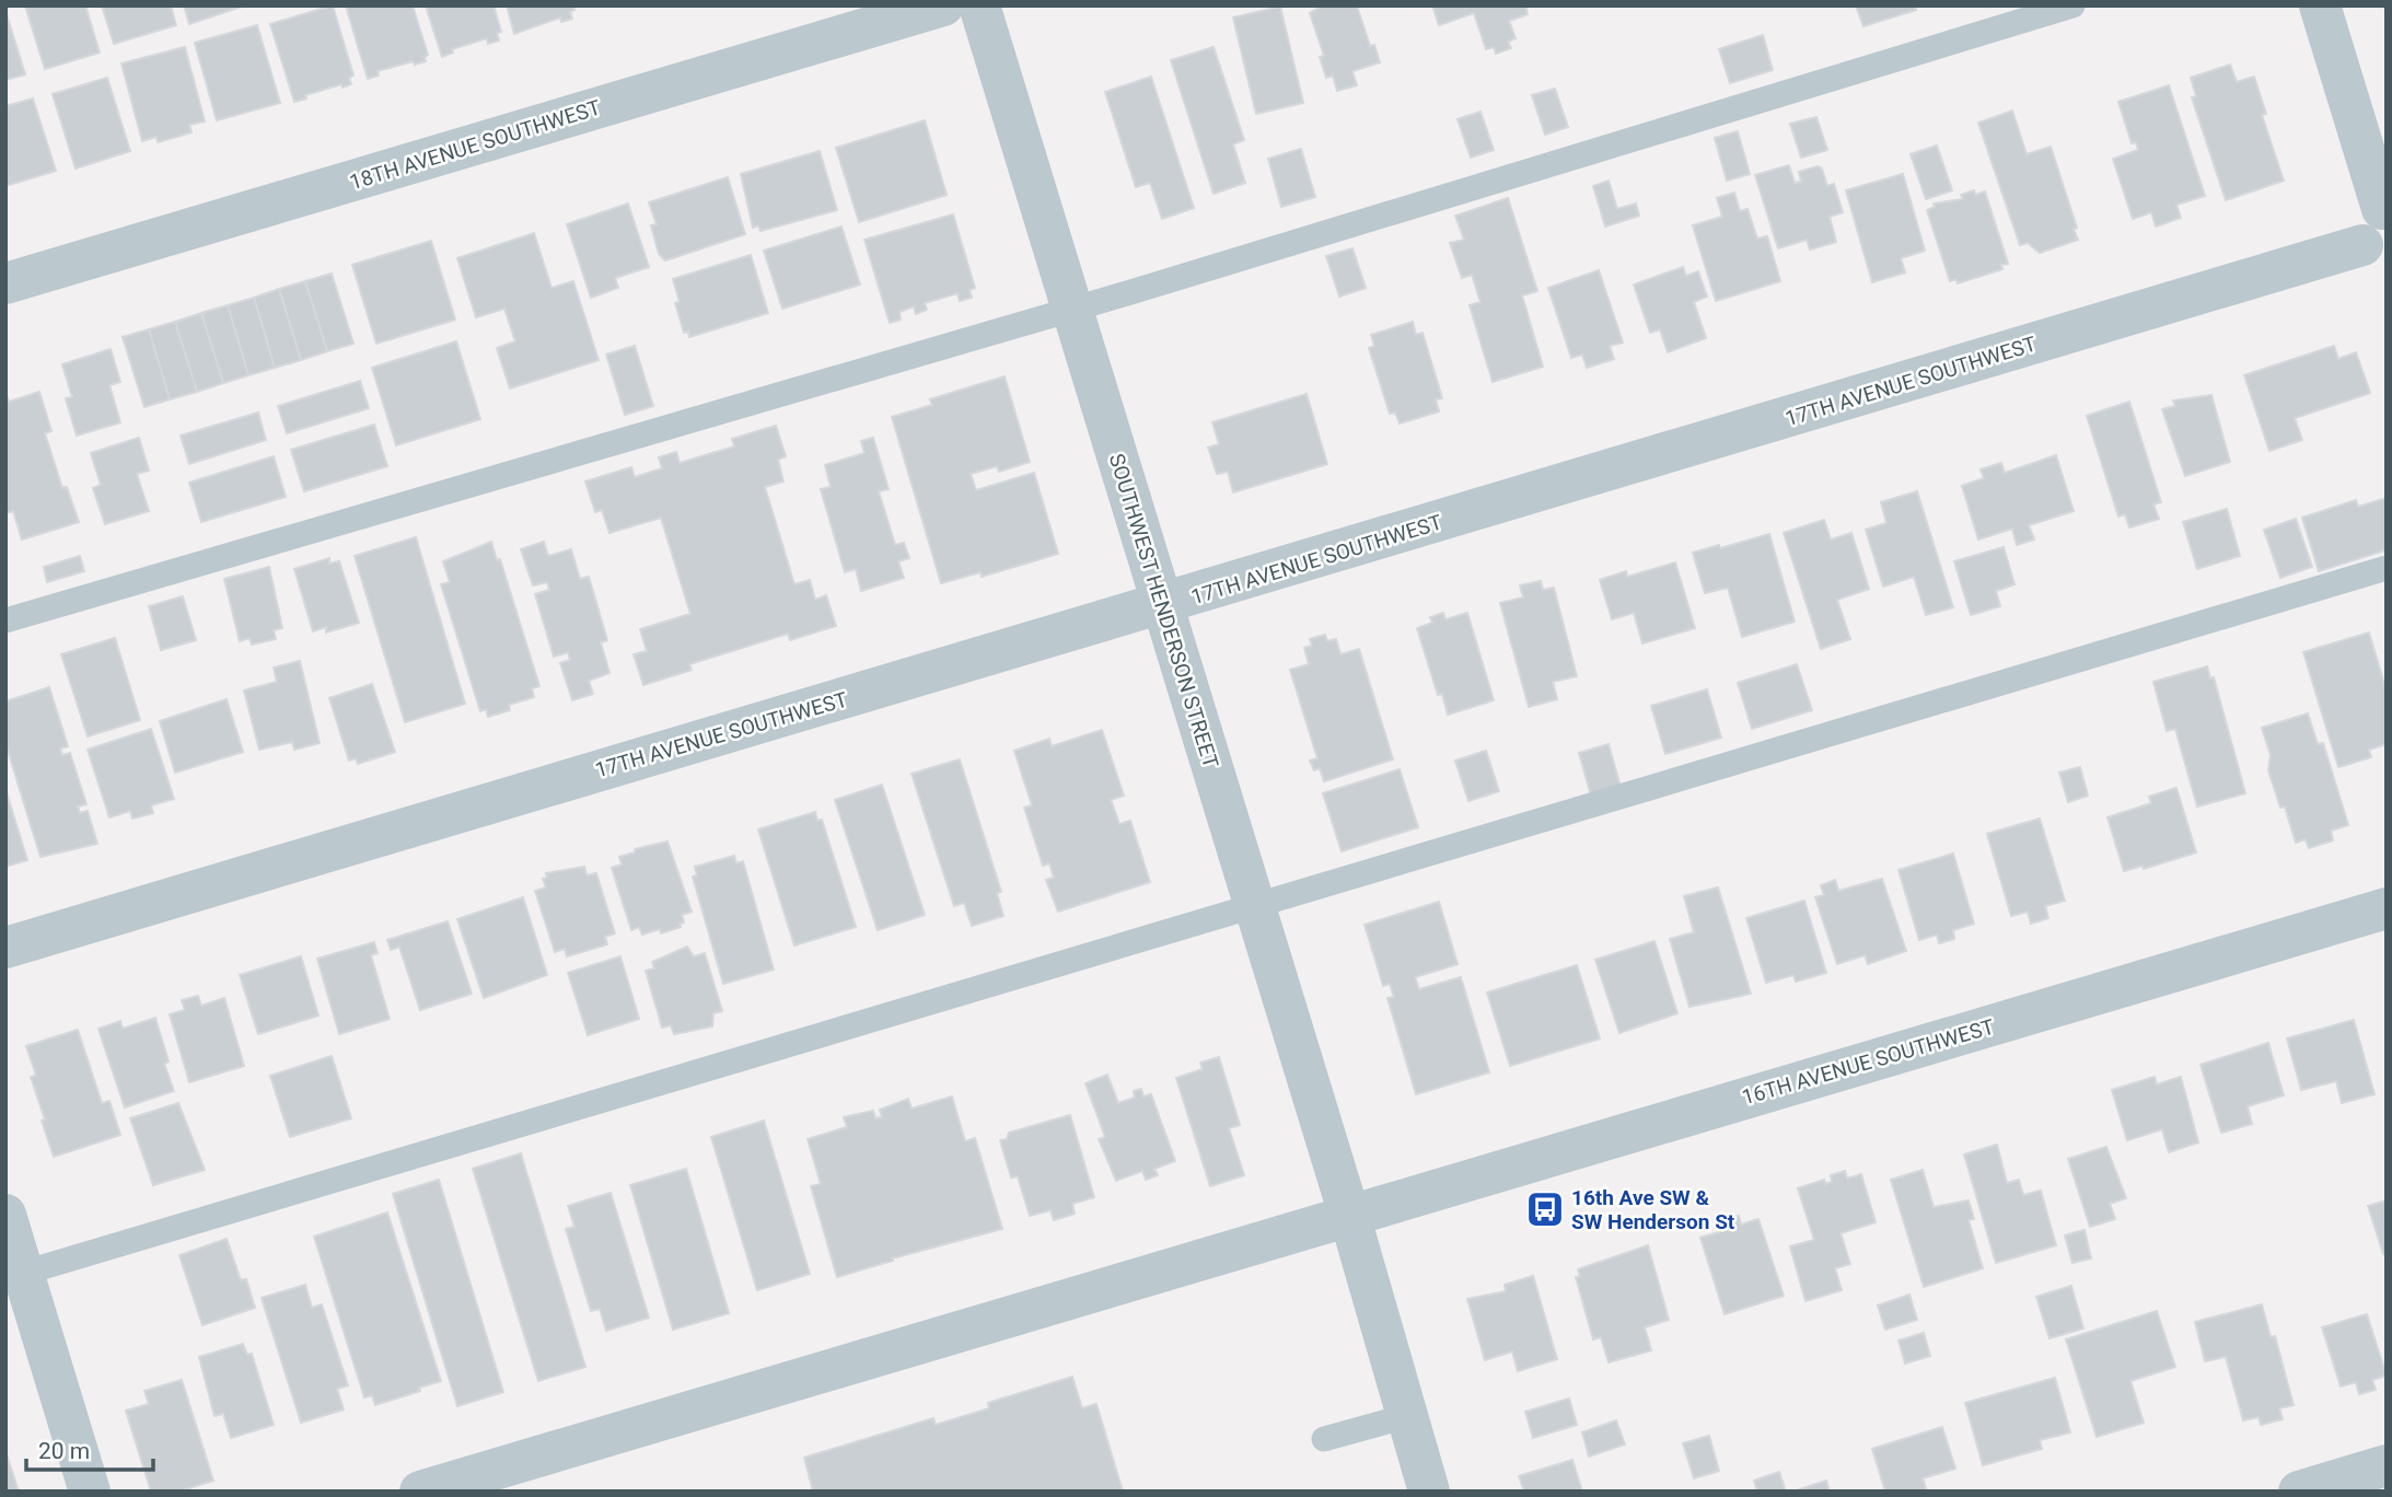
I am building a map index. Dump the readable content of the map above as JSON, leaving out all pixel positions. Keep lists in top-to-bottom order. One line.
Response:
{"streets":{"street":["18TH AVENUE SOUTHWEST","17TH AVENUE SOUTHWEST","SOUTHWEST HENDERSON STREET","16TH AVENUE SOUTHWEST"]},"crossings":[["17TH AVENUE SOUTHWEST","SOUTHWEST HENDERSON STREET"],["SOUTHWEST HENDERSON STREET","16TH AVENUE SOUTHWEST"]],"places":{"bus stop":["16th Ave SW & SW Henderson St"]},"scale_bar":"20 m"}
